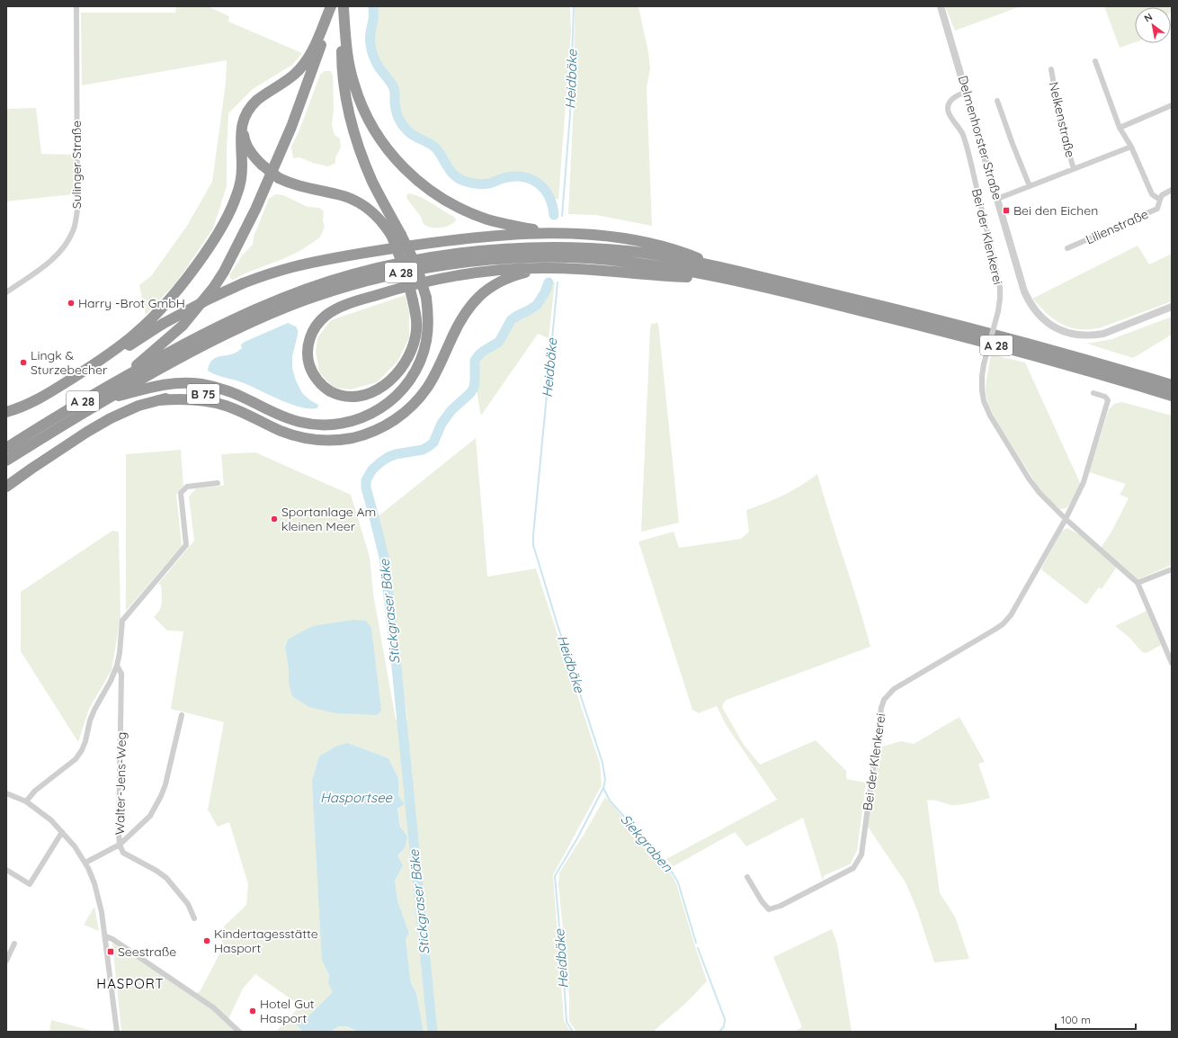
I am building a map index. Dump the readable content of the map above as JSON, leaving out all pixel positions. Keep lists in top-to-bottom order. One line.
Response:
{"streets":{"highway":["A 28","B 75"],"street":["Nelkenstraße","Delmenhorster Straße","Sulinger Straße","Lilienstraße","Bei der Klenkerei","Walter-Jens-Weg"]},"crossings":[["Delmenhorster Straße","Bei der Klenkerei"]],"districts":["HASPORT"],"water":["Heidbäke","Stickgraser Bäke","Hasportsee","Siekgraben"],"places":{"transit":["Bei den Eichen","Seestraße"],"other":["Harry -Brot GmbH","Lingk & Sturzebecher","Sportanlage Am kleinen Meer","Kindertagesstätte Hasport","Hotel Gut Hasport"]},"scale_bar":"100 m","north":"top left"}
